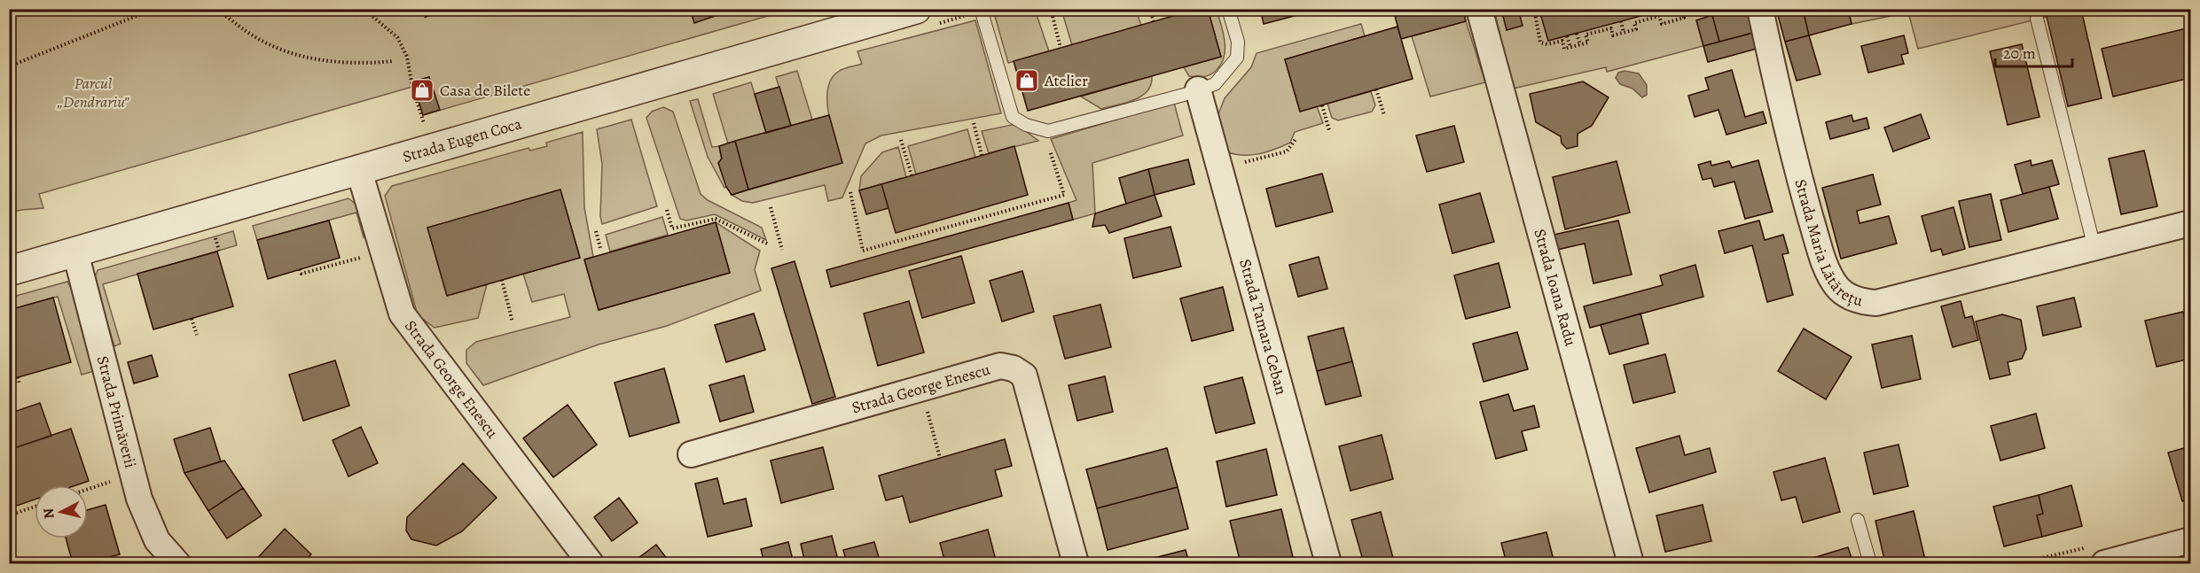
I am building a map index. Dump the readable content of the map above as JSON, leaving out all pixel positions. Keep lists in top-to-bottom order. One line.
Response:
{"streets":{"street":["Strada Eugen Coca","Strada Maria Lătărețu","Strada Ioana Radu","Strada Tamara Ceban","Strada George Enescu","Strada Primăverii"]},"crossings":[["Strada Eugen Coca","Strada George Enescu"],["Strada Eugen Coca","Strada Primăverii"]],"parks":["Parcul „Dendrariu”"],"places":{"shop":["Atelier","Casa de Bilete"]},"scale_bar":"20 m","north":"left"}
